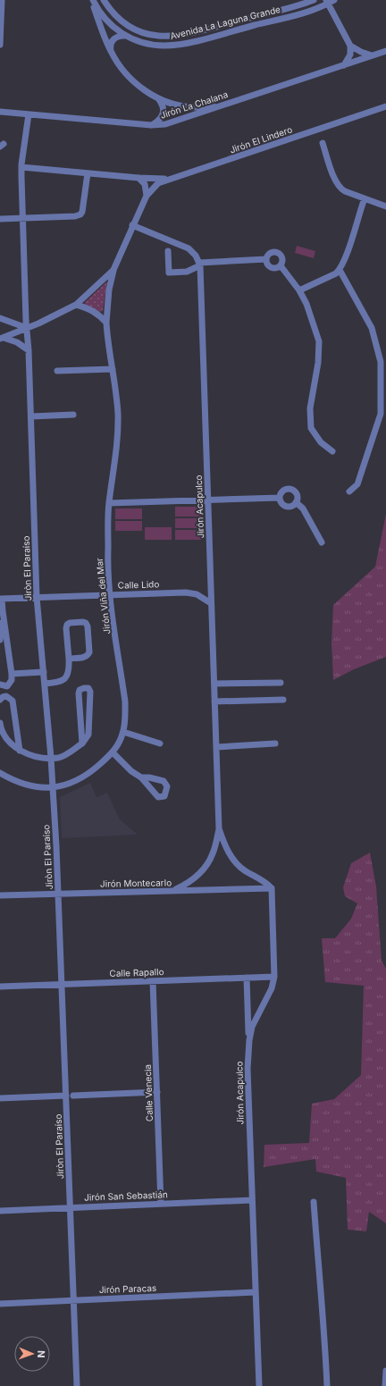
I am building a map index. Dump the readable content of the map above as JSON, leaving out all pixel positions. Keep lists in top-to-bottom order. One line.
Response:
{"streets":{"street":["Avenida La Laguna Grande","Jirón La Chalana","Jirón El Lindero","Jirón Acapulco","Jiròn El Paraíso","Calle Lido","Jirón Viña del Mar","Jirón Montecarlo","Calle Rapallo","Calle Venecia","Jirón San Sebastián","Jirón Paracas"]},"crossings":[["Jirón La Chalana","Jiròn El Paraíso"],["Jirón Acapulco","Calle Lido"],["Jirón Acapulco","Jirón Montecarlo"],["Jirón Acapulco","Calle Rapallo"],["Jirón Acapulco","Jirón San Sebastián"],["Jirón Acapulco","Jirón Paracas"],["Jiròn El Paraíso","Calle Lido"],["Jiròn El Paraíso","Jirón Viña del Mar"],["Jiròn El Paraíso","Jirón Montecarlo"],["Jiròn El Paraíso","Calle Rapallo"],["Jiròn El Paraíso","Jirón San Sebastián"],["Jiròn El Paraíso","Jirón Paracas"],["Calle Lido","Jirón Viña del Mar"],["Calle Rapallo","Calle Venecia"],["Calle Venecia","Jirón San Sebastián"]],"north":"right"}
